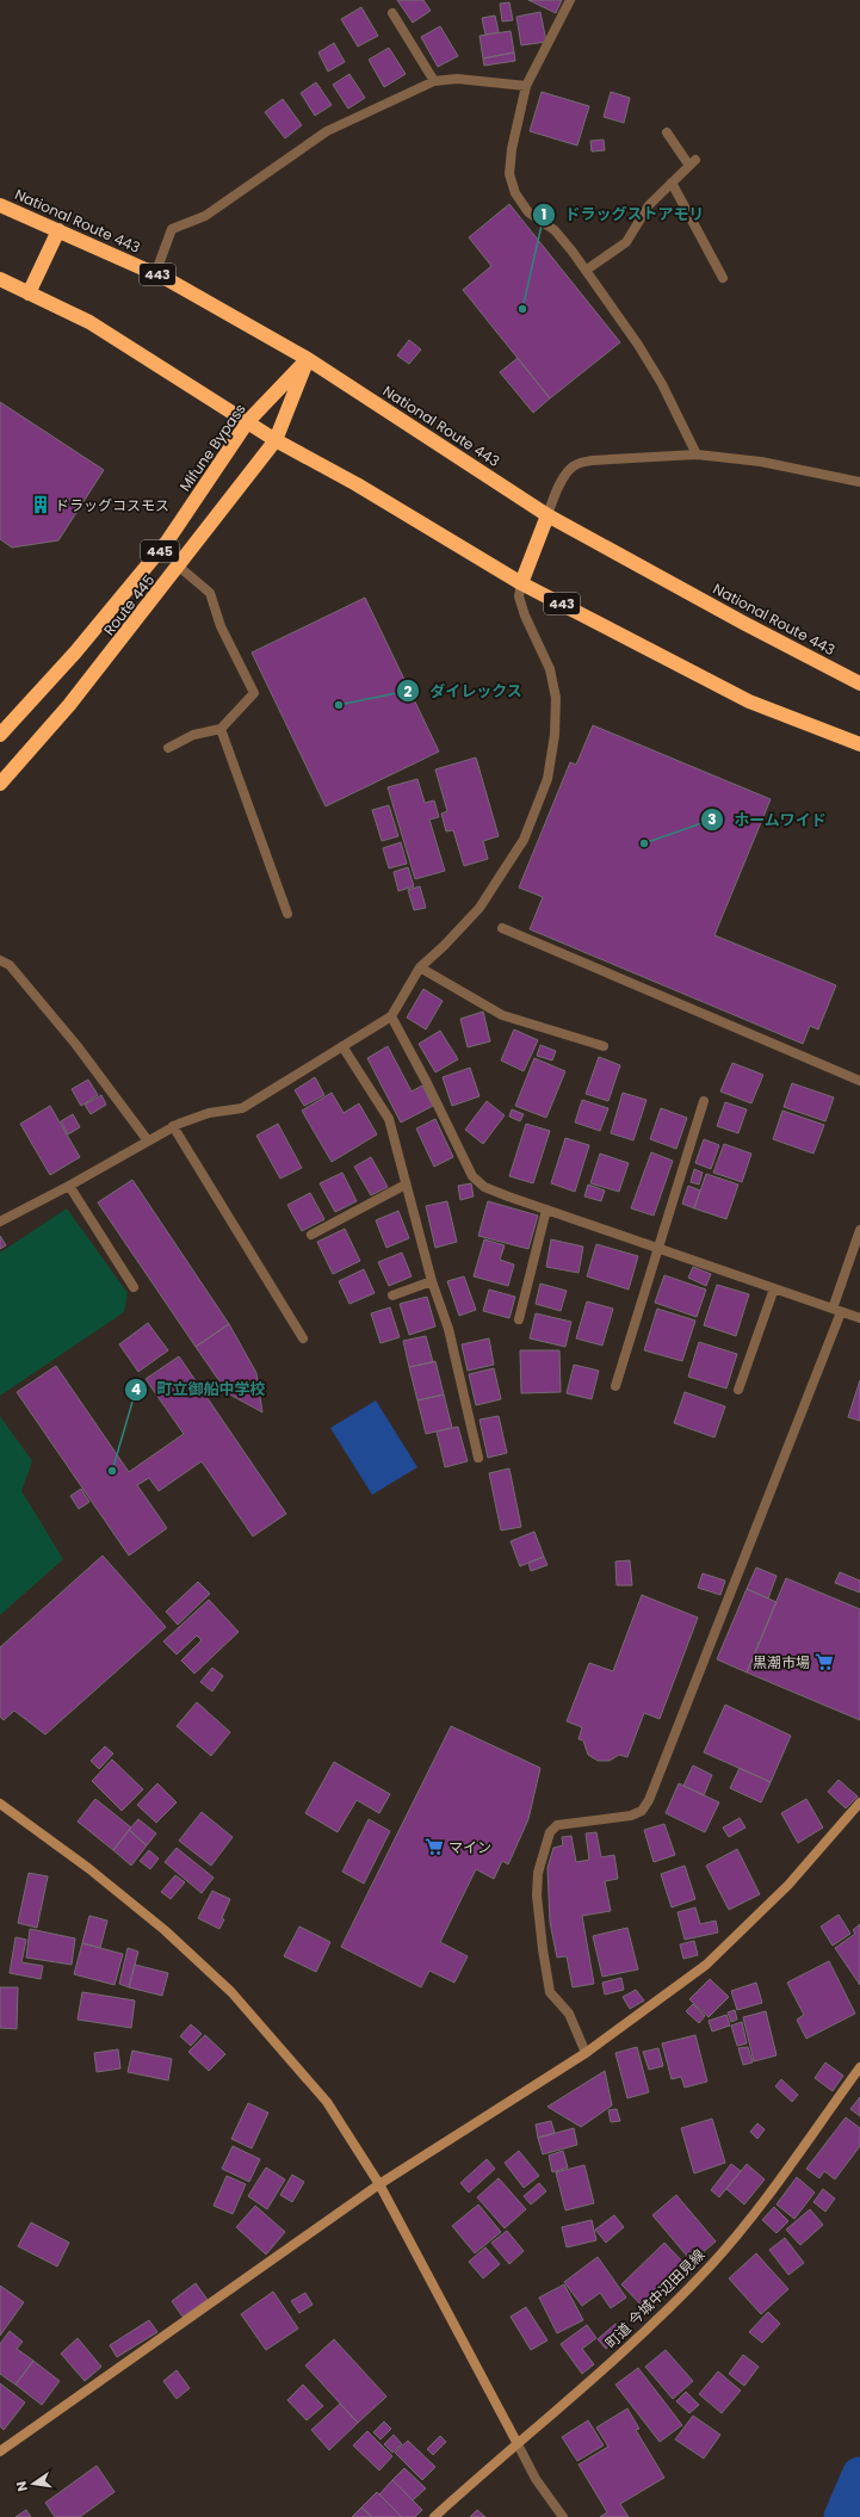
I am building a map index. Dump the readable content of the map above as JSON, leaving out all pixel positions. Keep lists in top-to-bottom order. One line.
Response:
{"streets":{"highway":["National Route 443","443","Mifune Bypass","445","Route 445"],"street":["町道 今城中辺田見線"]},"crossings":[["National Route 443","Mifune Bypass"],["National Route 443","445"],["443","Mifune Bypass"],["443","445"],["443","Route 445"],["Mifune Bypass","445"],["445","Route 445"]],"places":{"other":["ドラッグストアモリ","ダイレックス","ホームワイド","町立御船中学校"],"building":["ドラッグコスモス"],"supermarket":["黒潮市場","マイン"]},"north":"left"}
